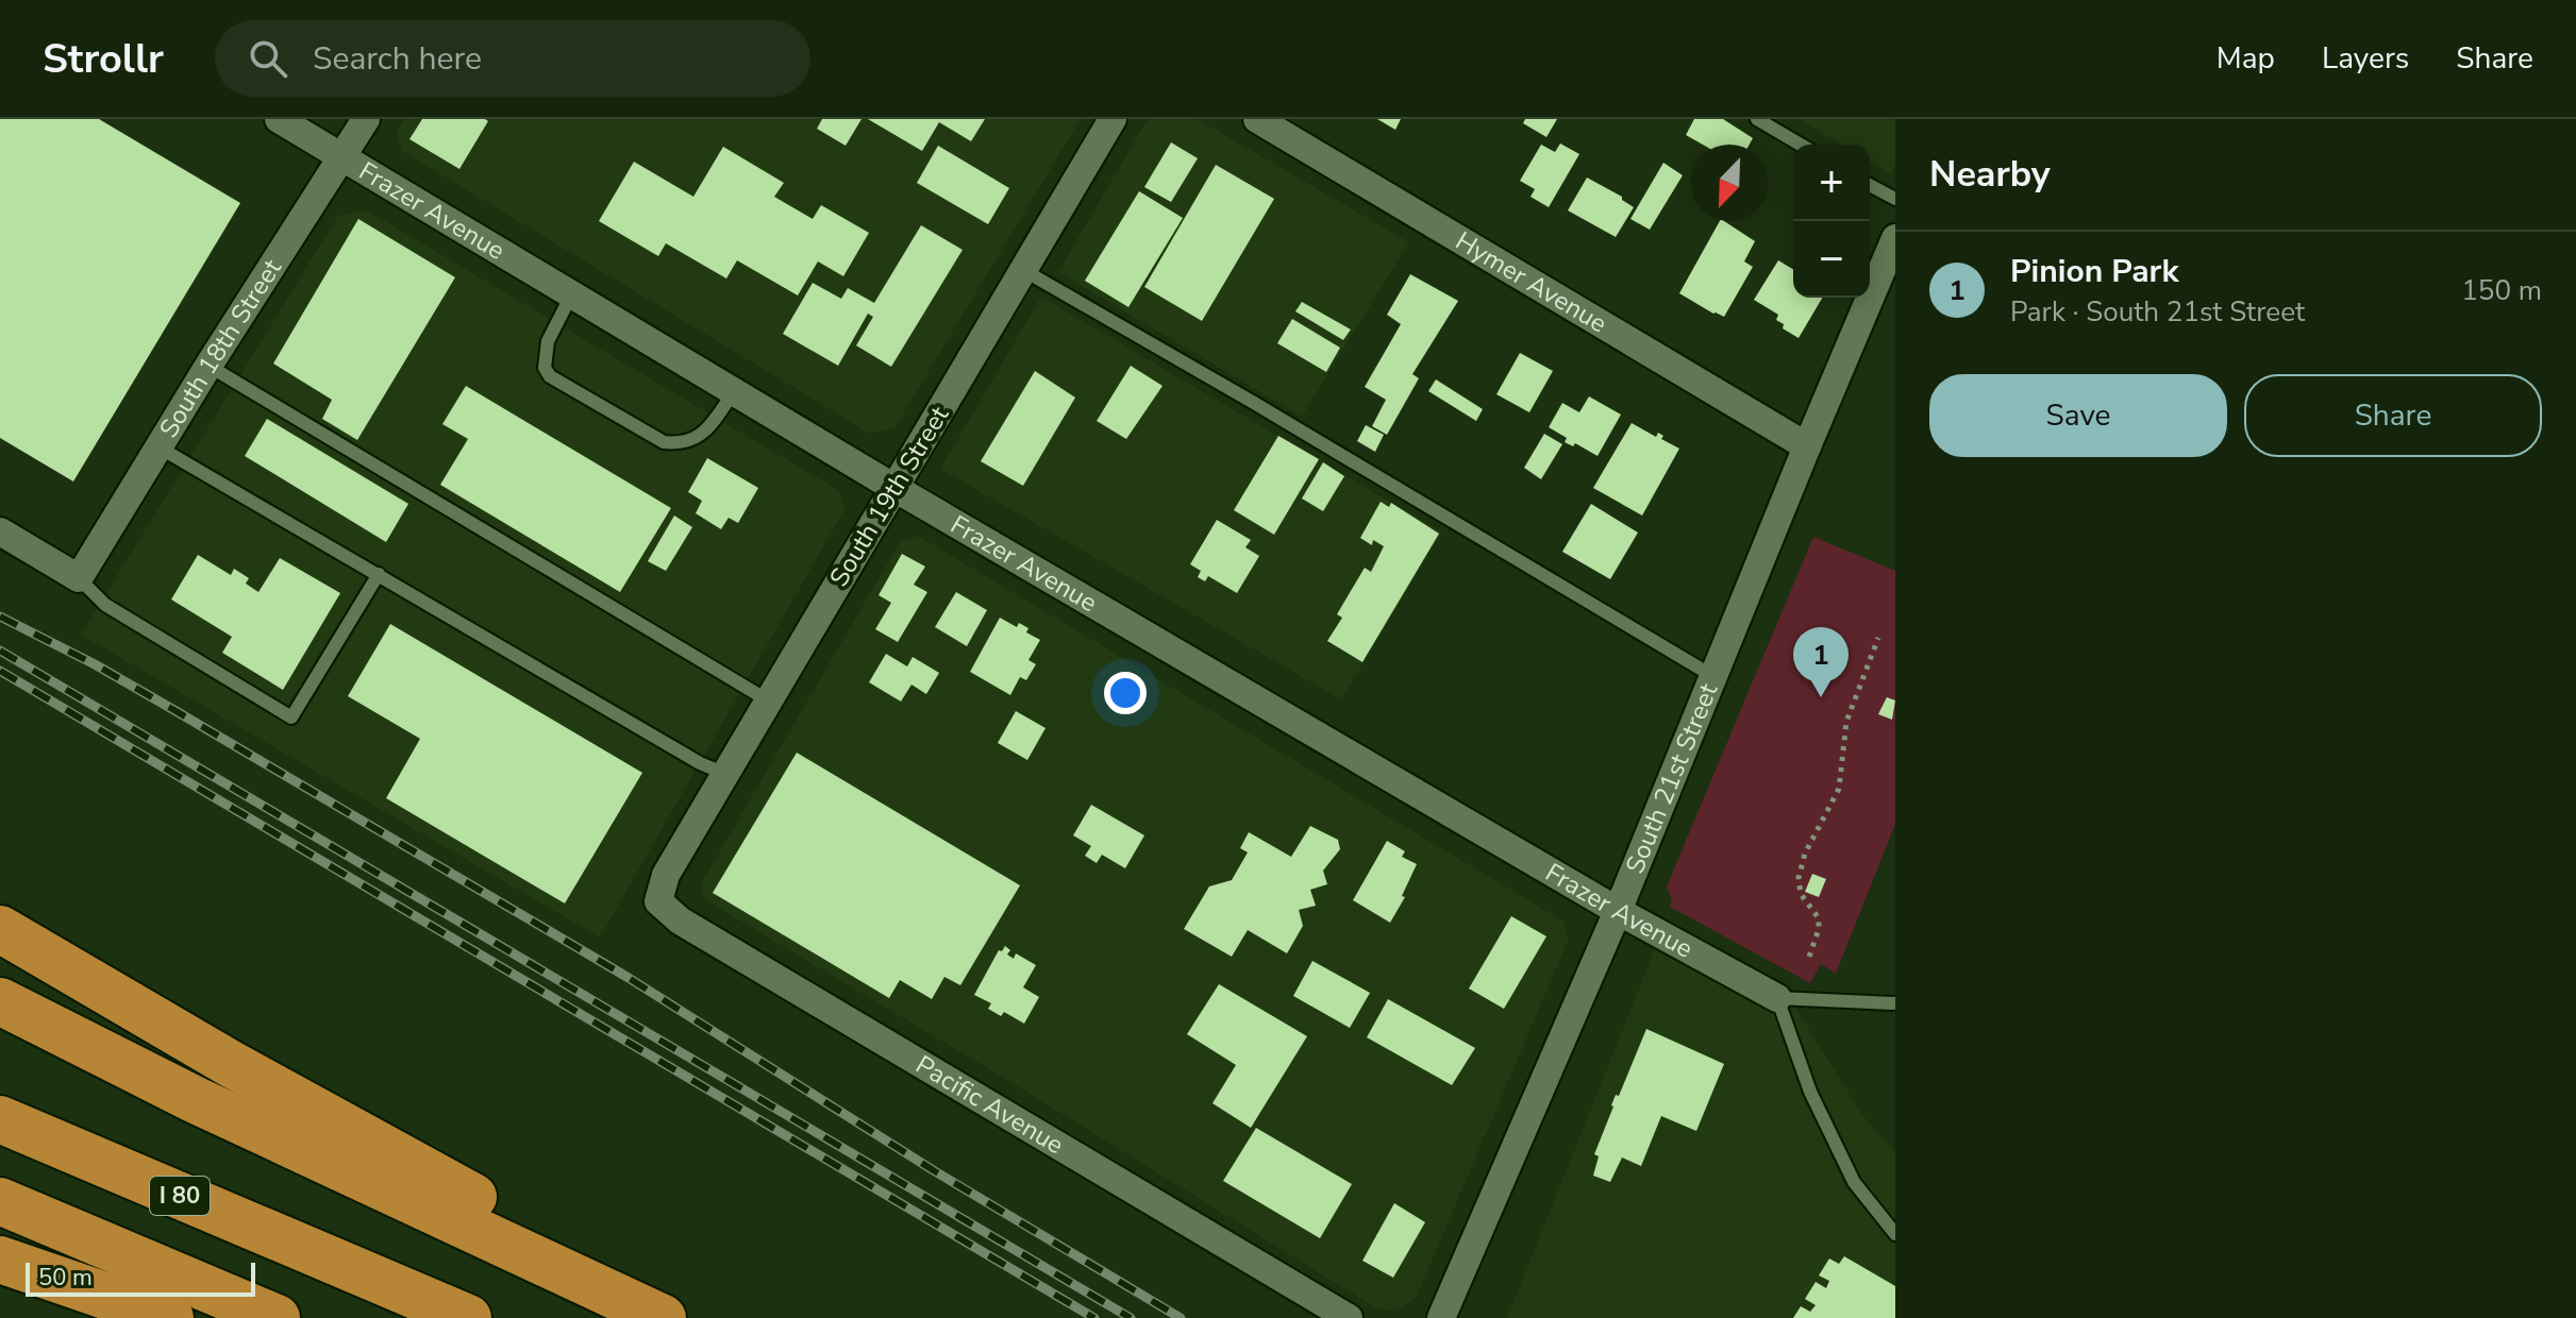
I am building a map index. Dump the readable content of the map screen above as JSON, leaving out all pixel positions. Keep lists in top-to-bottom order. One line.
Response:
{"streets":{"highway":["I 80"],"street":["Frazer Avenue","Hymer Avenue","South 18th Street","South 19th Street","South 21st Street","Pacific Avenue"]},"crossings":[["Frazer Avenue","South 18th Street"],["Frazer Avenue","South 19th Street"],["Frazer Avenue","South 21st Street"],["Hymer Avenue","South 21st Street"],["South 19th Street","Pacific Avenue"]],"scale_bar":"50 m","north":"bottom left","page":{"header":"Strollr","search":"Search here","nav":["Map","Layers","Share"],"heading":"Nearby","map_buttons":["+","−"],"list":[{"mark":"1","name":"Pinion Park","note":"Park · South 21st Street","value":"150 m"}],"buttons":["Save","Share"],"pins":"1","scale":"50 m"}}
